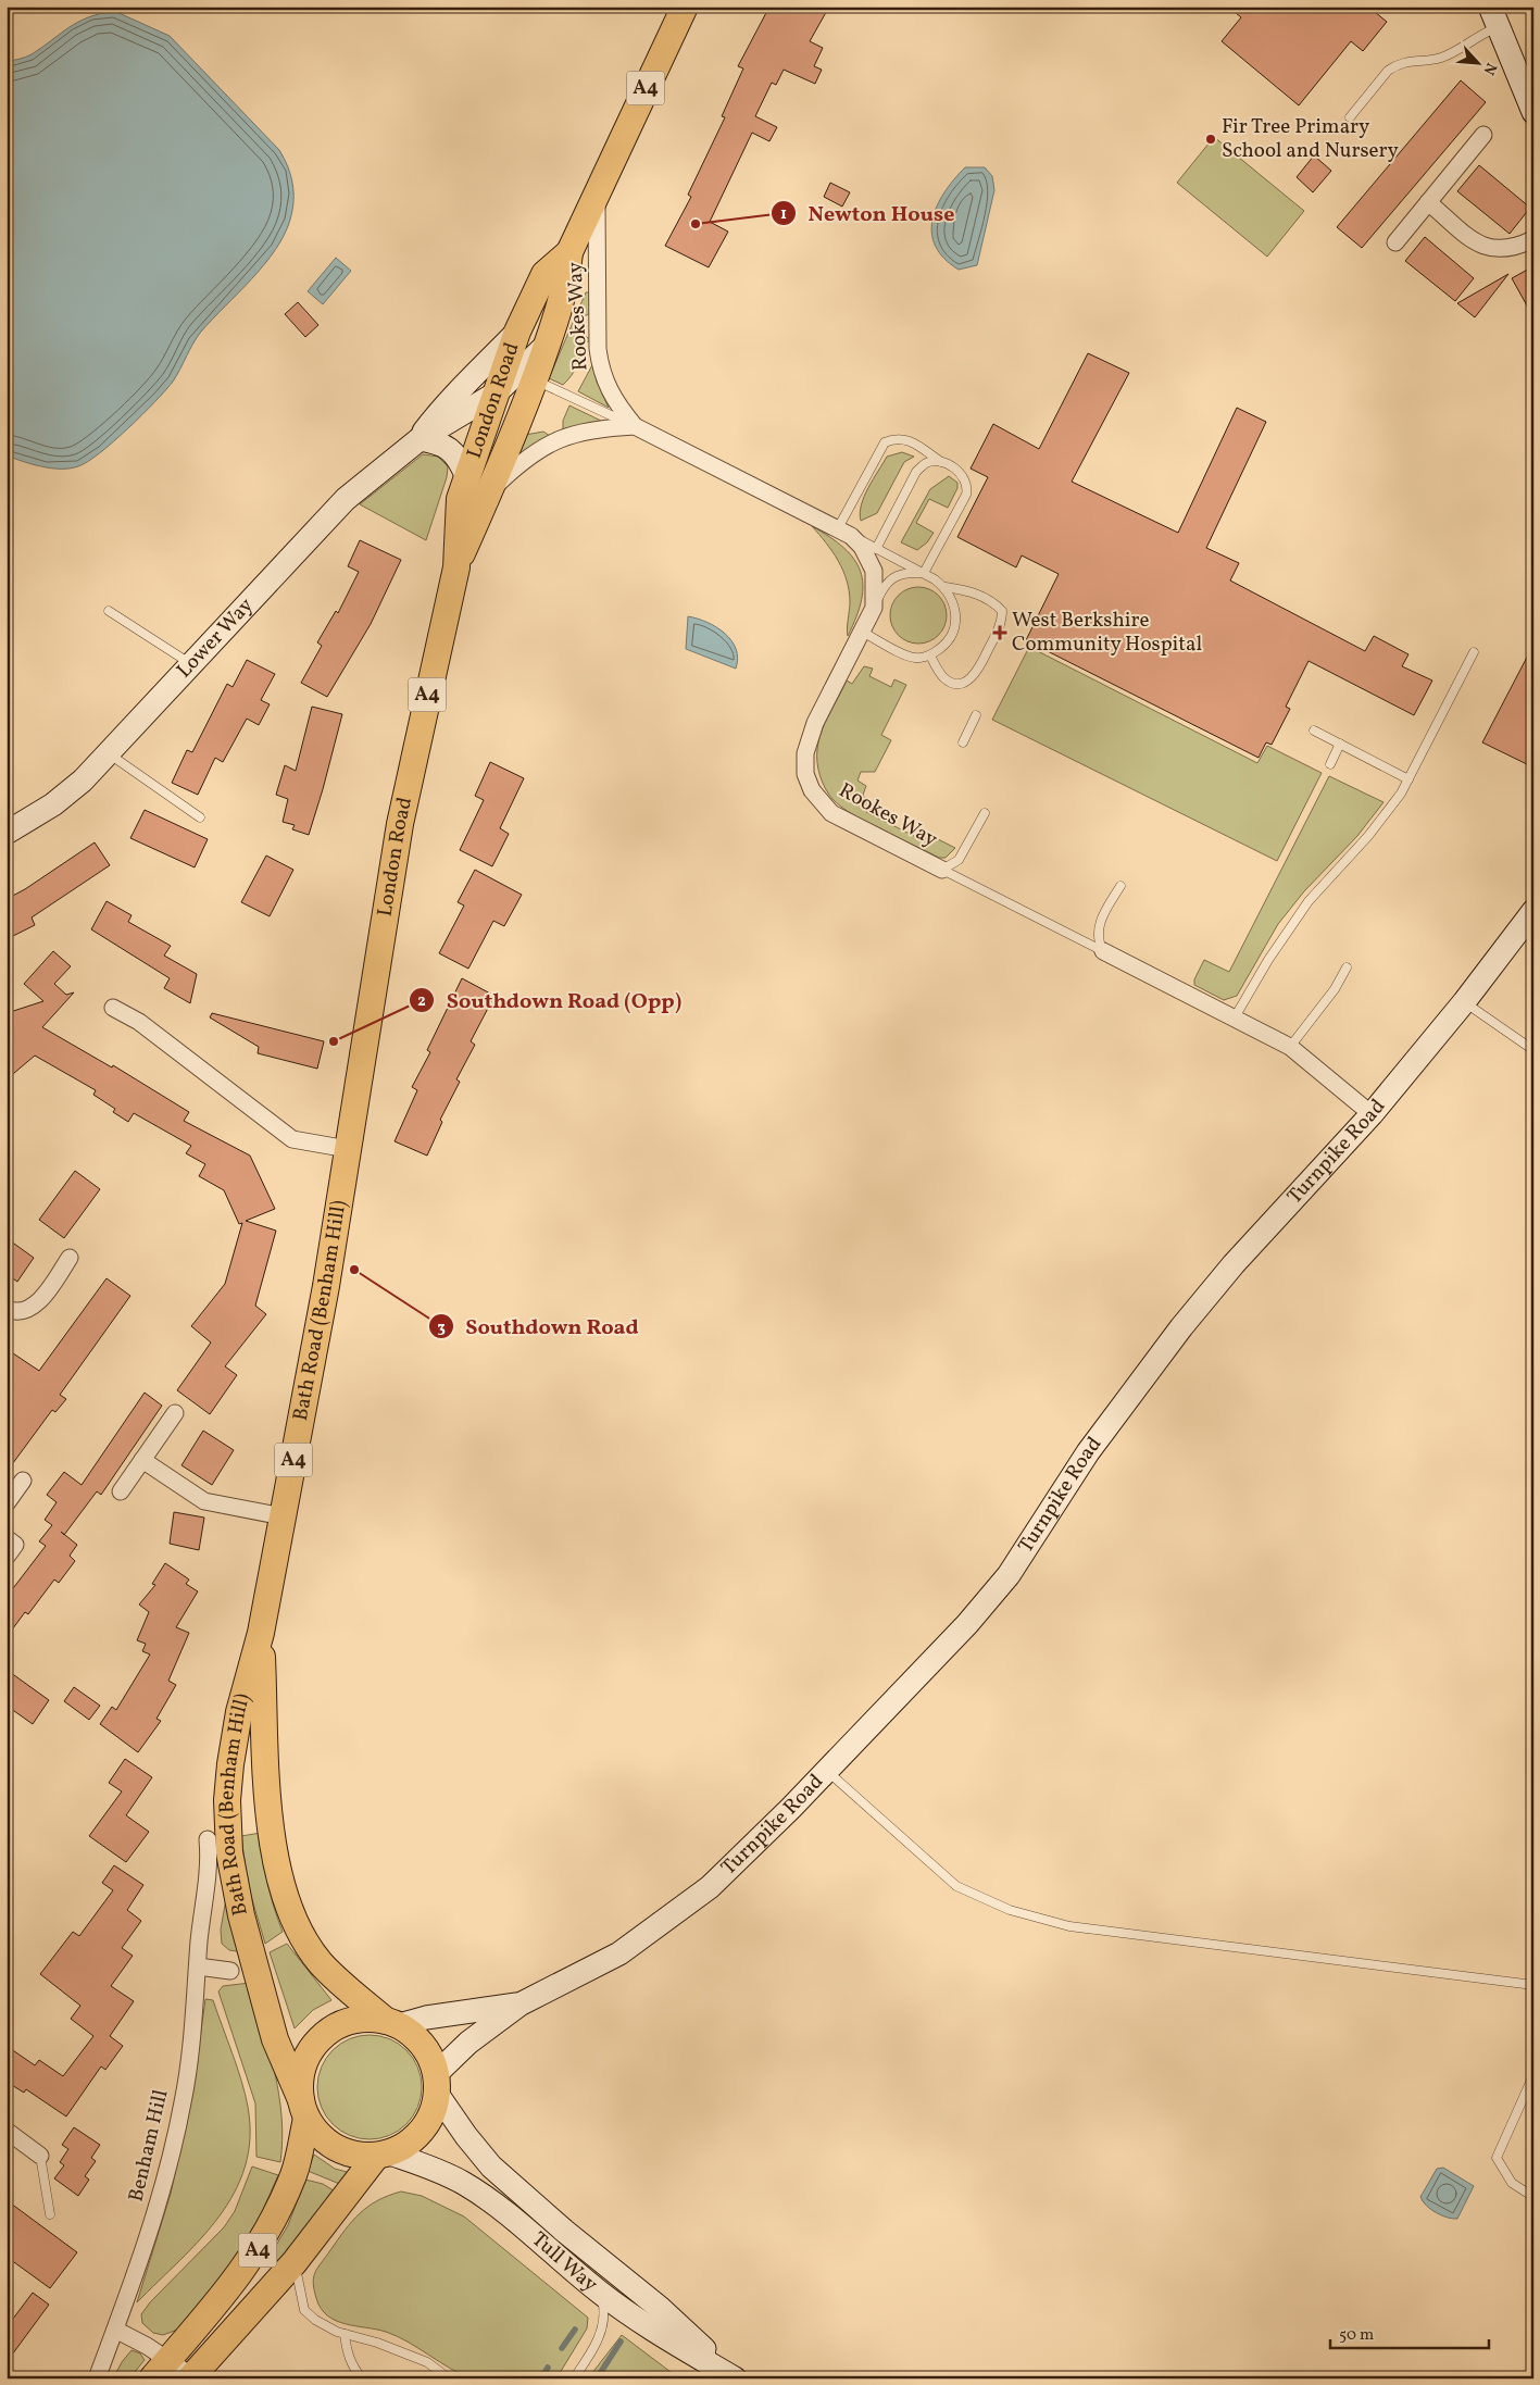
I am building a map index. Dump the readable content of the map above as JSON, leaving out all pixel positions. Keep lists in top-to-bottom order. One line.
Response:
{"streets":{"main road":["A4","London Road","Bath Road (Benham Hill)"],"street":["Rookes Way","Lower Way","Turnpike Road","Benham Hill","Tull Way"]},"crossings":[["A4","Turnpike Road"],["A4","Bath Road (Benham Hill)"],["A4","Tull Way"],["Rookes Way","London Road"],["Rookes Way","Turnpike Road"],["London Road","Lower Way"],["London Road","Bath Road (Benham Hill)"],["Turnpike Road","Bath Road (Benham Hill)"],["Turnpike Road","Tull Way"],["Bath Road (Benham Hill)","Tull Way"]],"places":{"other":["Fir Tree Primary School and Nursery","Newton House","Southdown Road (Opp)","Southdown Road"],"health":["West Berkshire Community Hospital"]},"scale_bar":"50 m","north":"bottom right"}
